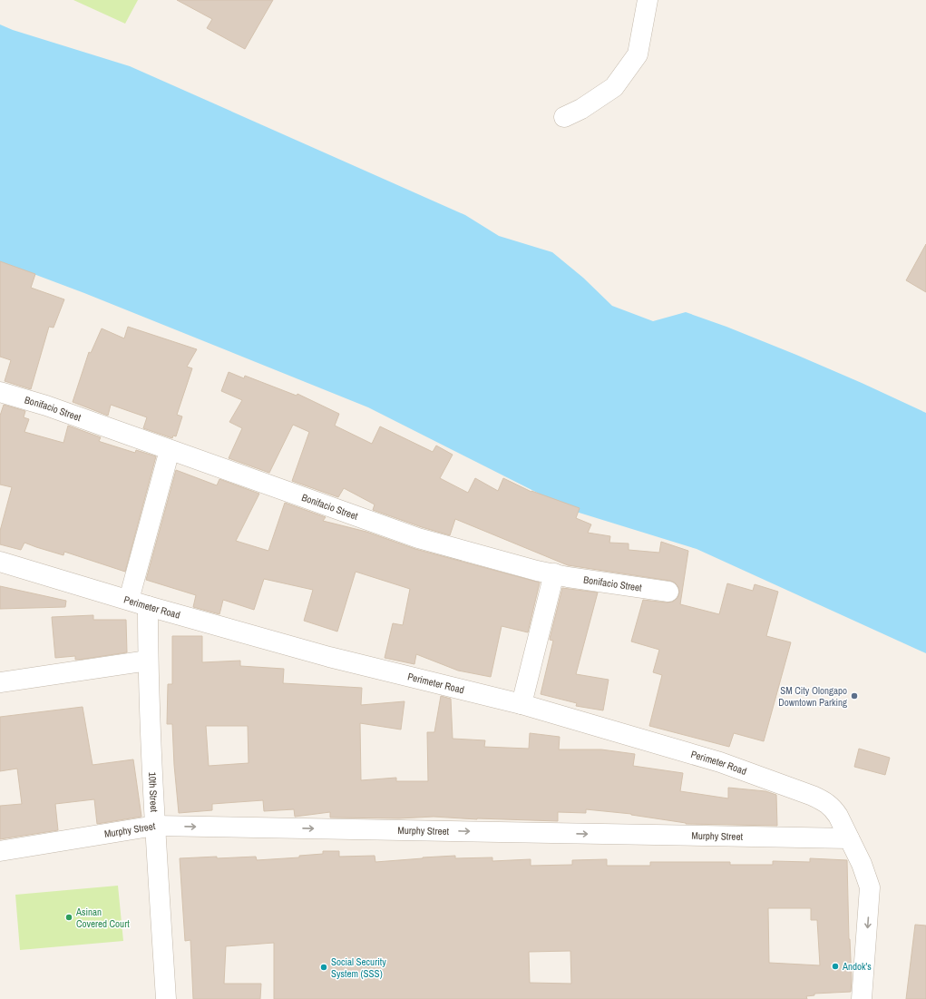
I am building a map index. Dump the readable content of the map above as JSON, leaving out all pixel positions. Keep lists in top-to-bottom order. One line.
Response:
{"streets":{"street":["Bonifacio Street","Perimeter Road","10th Street","Murphy Street"]},"crossings":[["Perimeter Road","10th Street"],["Perimeter Road","Murphy Street"],["10th Street","Murphy Street"]],"one_way":["Murphy Street"],"places":["SM City Olongapo Downtown Parking","Asinan Covered Court","Andok's","Social Security System (SSS)"]}
